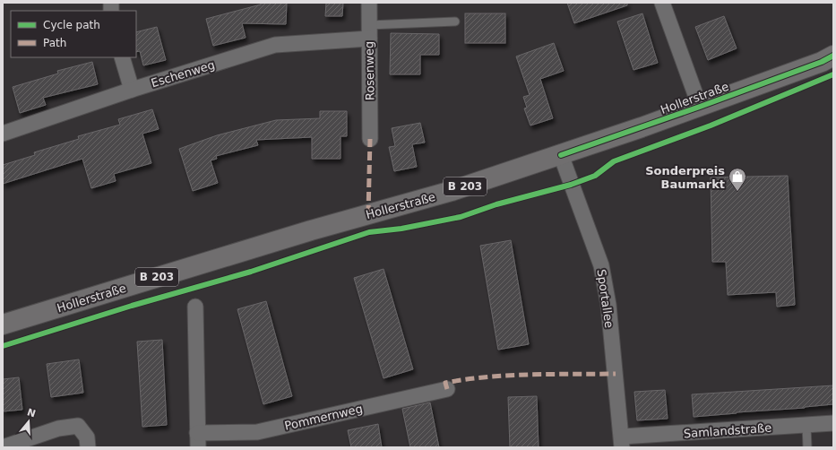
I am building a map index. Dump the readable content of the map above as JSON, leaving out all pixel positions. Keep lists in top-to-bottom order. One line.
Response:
{"streets":{"main road":["Hollerstraße","B 203"],"street":["Rosenweg","Eschenweg","Sportallee","Pommernweg","Samlandstraße"]},"crossings":[["Rosenweg","Eschenweg"],["Hollerstraße","Sportallee"],["Sportallee","Samlandstraße"]],"places":{"shop":["Sonderpreis Baumarkt"]},"legend":["Cycle path","Path"],"north":"top"}
